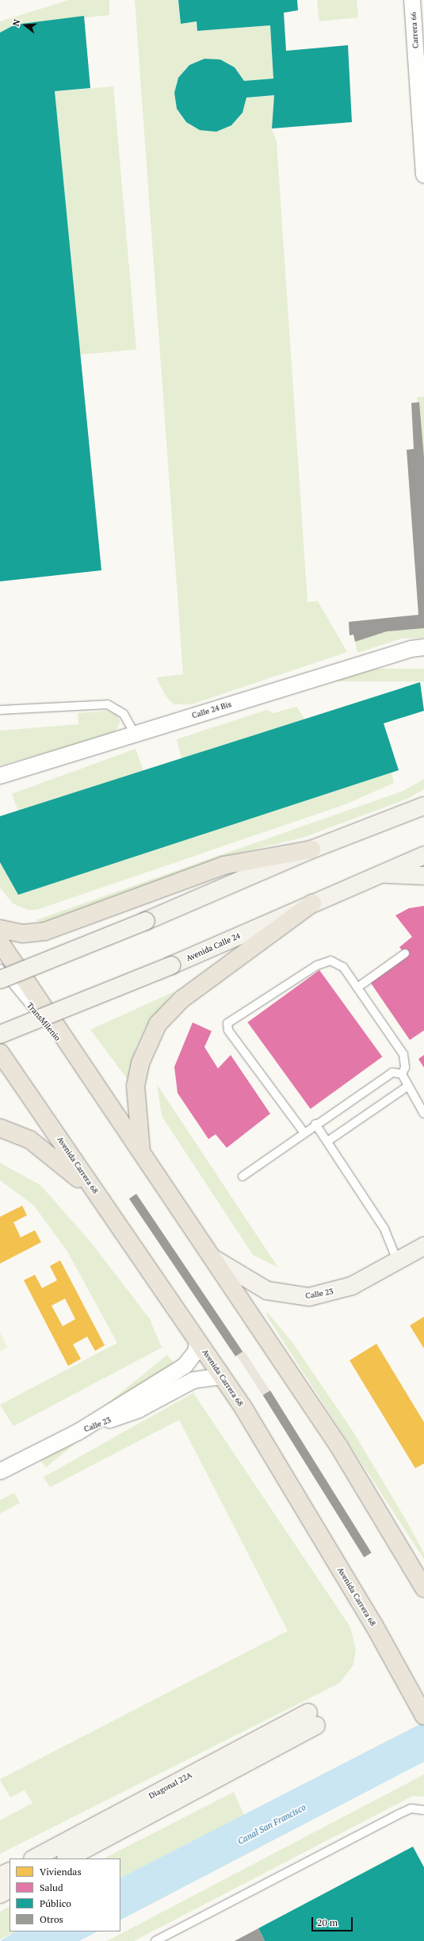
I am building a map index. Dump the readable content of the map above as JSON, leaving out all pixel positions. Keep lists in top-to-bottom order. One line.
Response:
{"streets":{"main road":["Avenida Calle 24","Avenida Carrera 68","Calle 23","Diagonal 22A"],"street":["Carrera 66","Calle 24 Bis"],"lane":["TransMilenio"]},"crossings":[["Avenida Carrera 68","Calle 23"]],"water":["Canal San Francisco"],"legend":["Viviendas","Salud","Público","Otros"],"scale_bar":"20 m","north":"left"}
